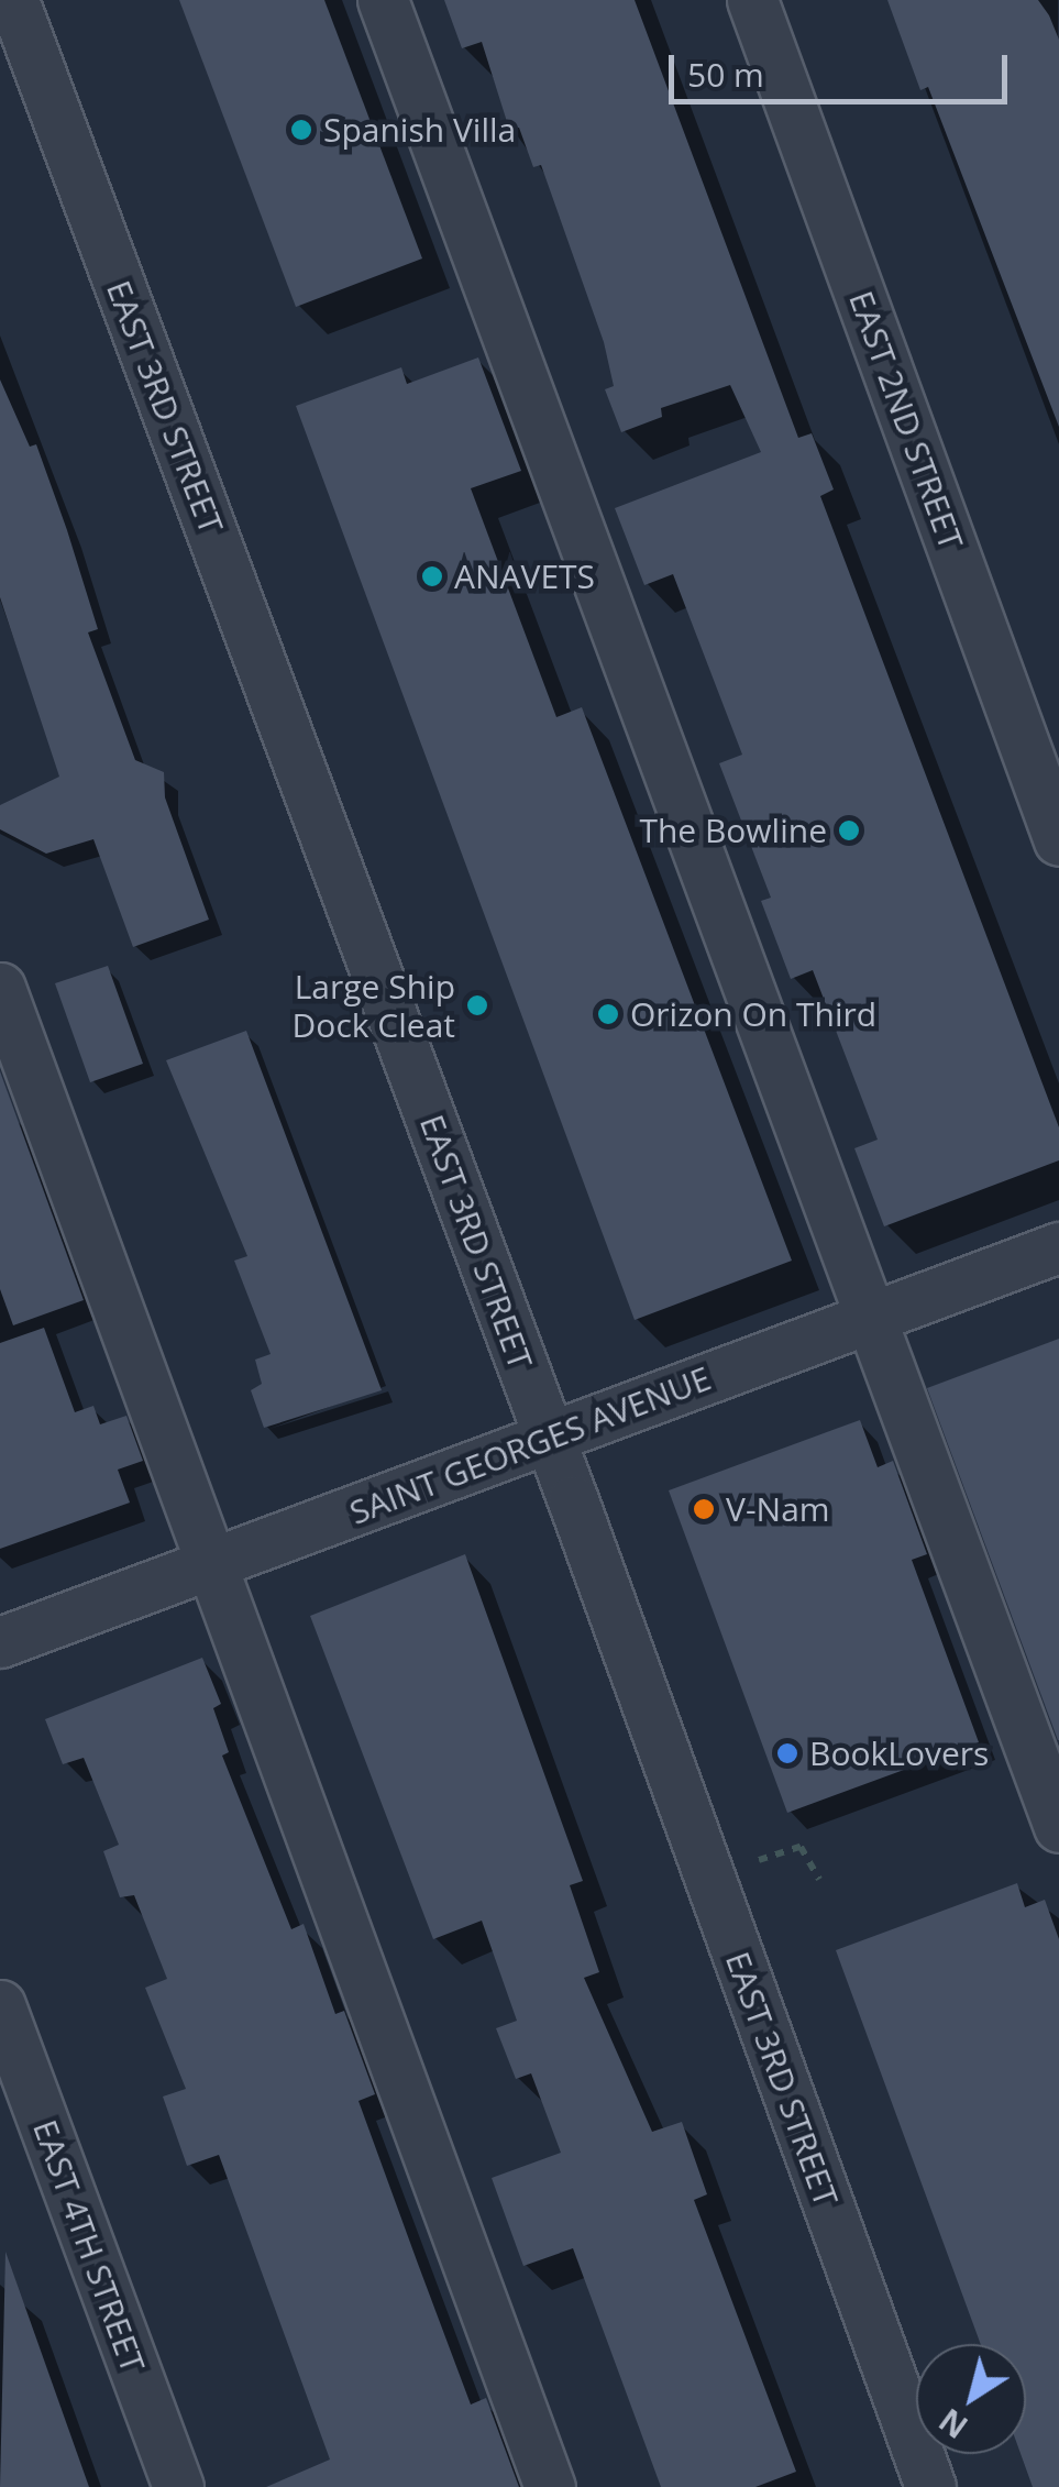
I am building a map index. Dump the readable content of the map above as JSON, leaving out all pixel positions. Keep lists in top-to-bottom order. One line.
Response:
{"streets":{"street":["EAST 3RD STREET","EAST 2ND STREET","SAINT GEORGES AVENUE","EAST 4TH STREET"]},"crossings":[["EAST 3RD STREET","SAINT GEORGES AVENUE"]],"places":["Spanish Villa","ANAVETS","The Bowline","Large Ship Dock Cleat","Orizon On Third","V-Nam","BookLovers"],"scale_bar":"50 m","north":"bottom left"}
